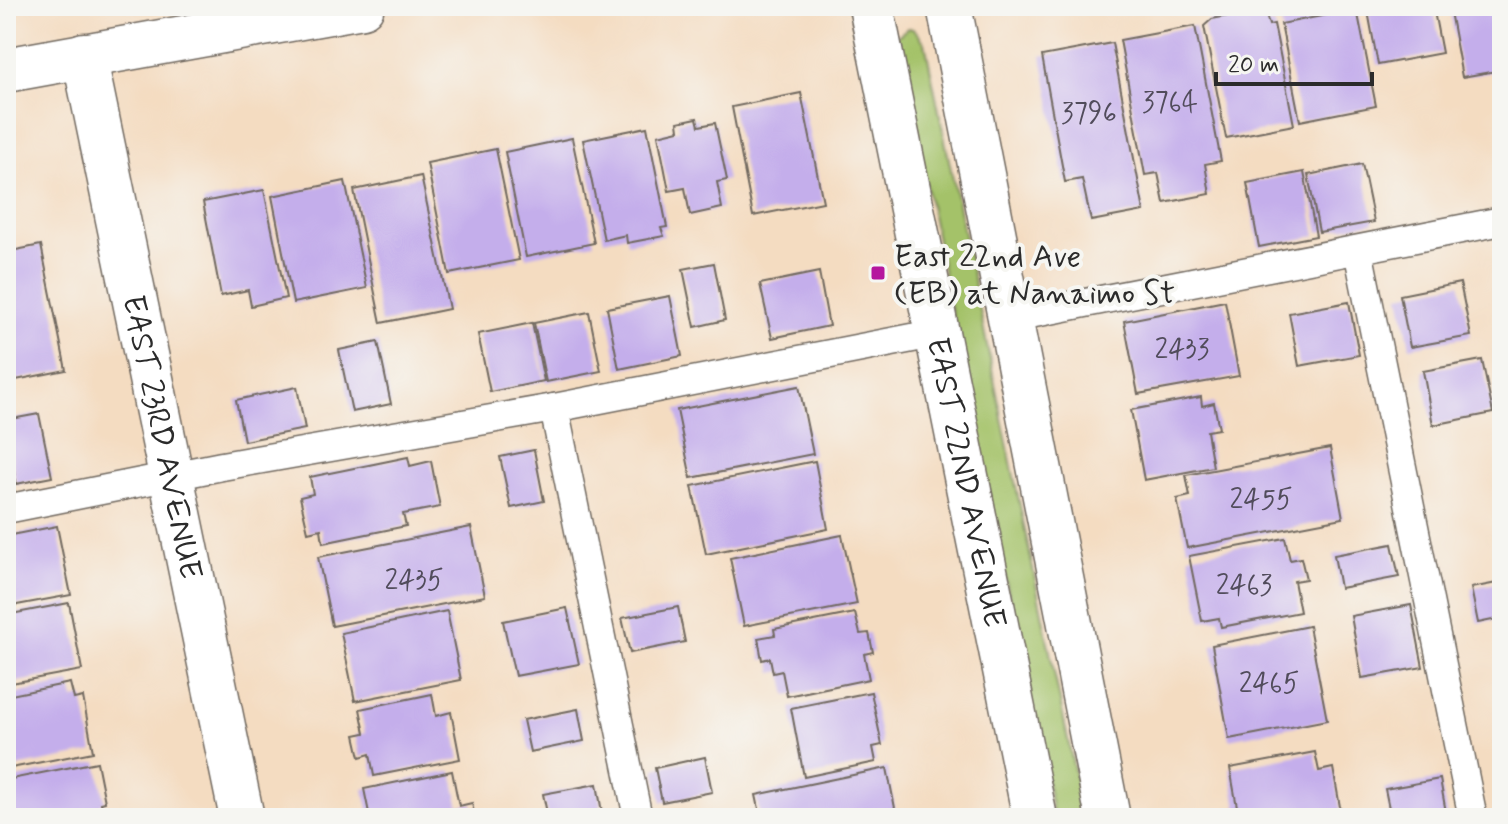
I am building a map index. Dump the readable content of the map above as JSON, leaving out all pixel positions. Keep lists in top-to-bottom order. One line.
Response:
{"streets":{"street":["EAST 23RD AVENUE","EAST 22ND AVENUE"]},"places":{"transit":["East 22nd Ave (EB) at Nanaimo St"]},"house_numbers":["3764","3796","2433","2455","2435","2463","2465"],"scale_bar":"20 m"}
